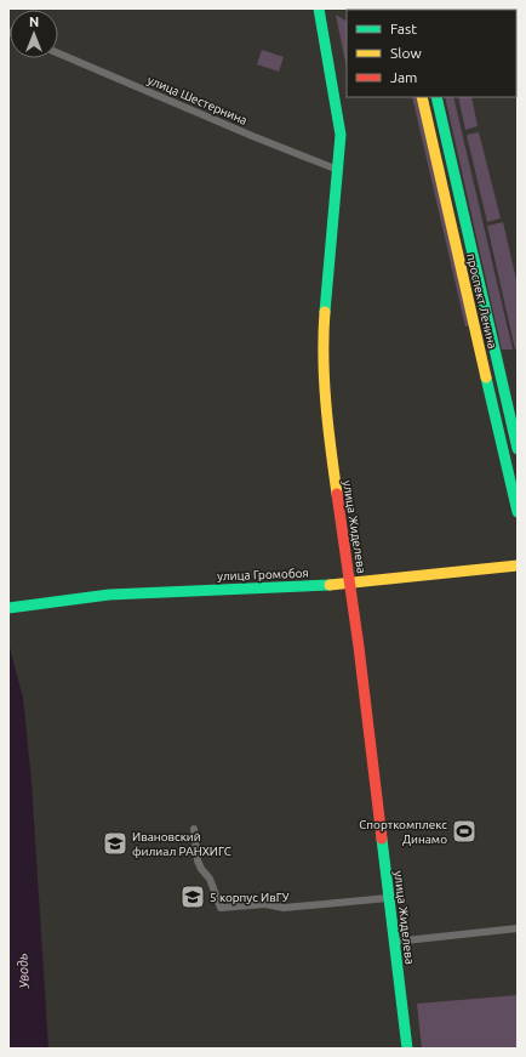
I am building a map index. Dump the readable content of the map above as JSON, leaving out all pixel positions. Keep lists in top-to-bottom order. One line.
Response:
{"streets":{"main road":["проспект Ленина","улица Жиделева","улица Громобоя"],"street":["улица Шестернина"]},"crossings":[["улица Шестернина","улица Жиделева"],["улица Жиделева","улица Громобоя"]],"water":["Уводь"],"places":{"sports":["Спорткомплекс Динамо"],"school or university":["Ивановский филиал РАНХИГС","5 корпус ИвГУ"]},"legend":["Fast","Slow","Jam"],"north":"top"}
